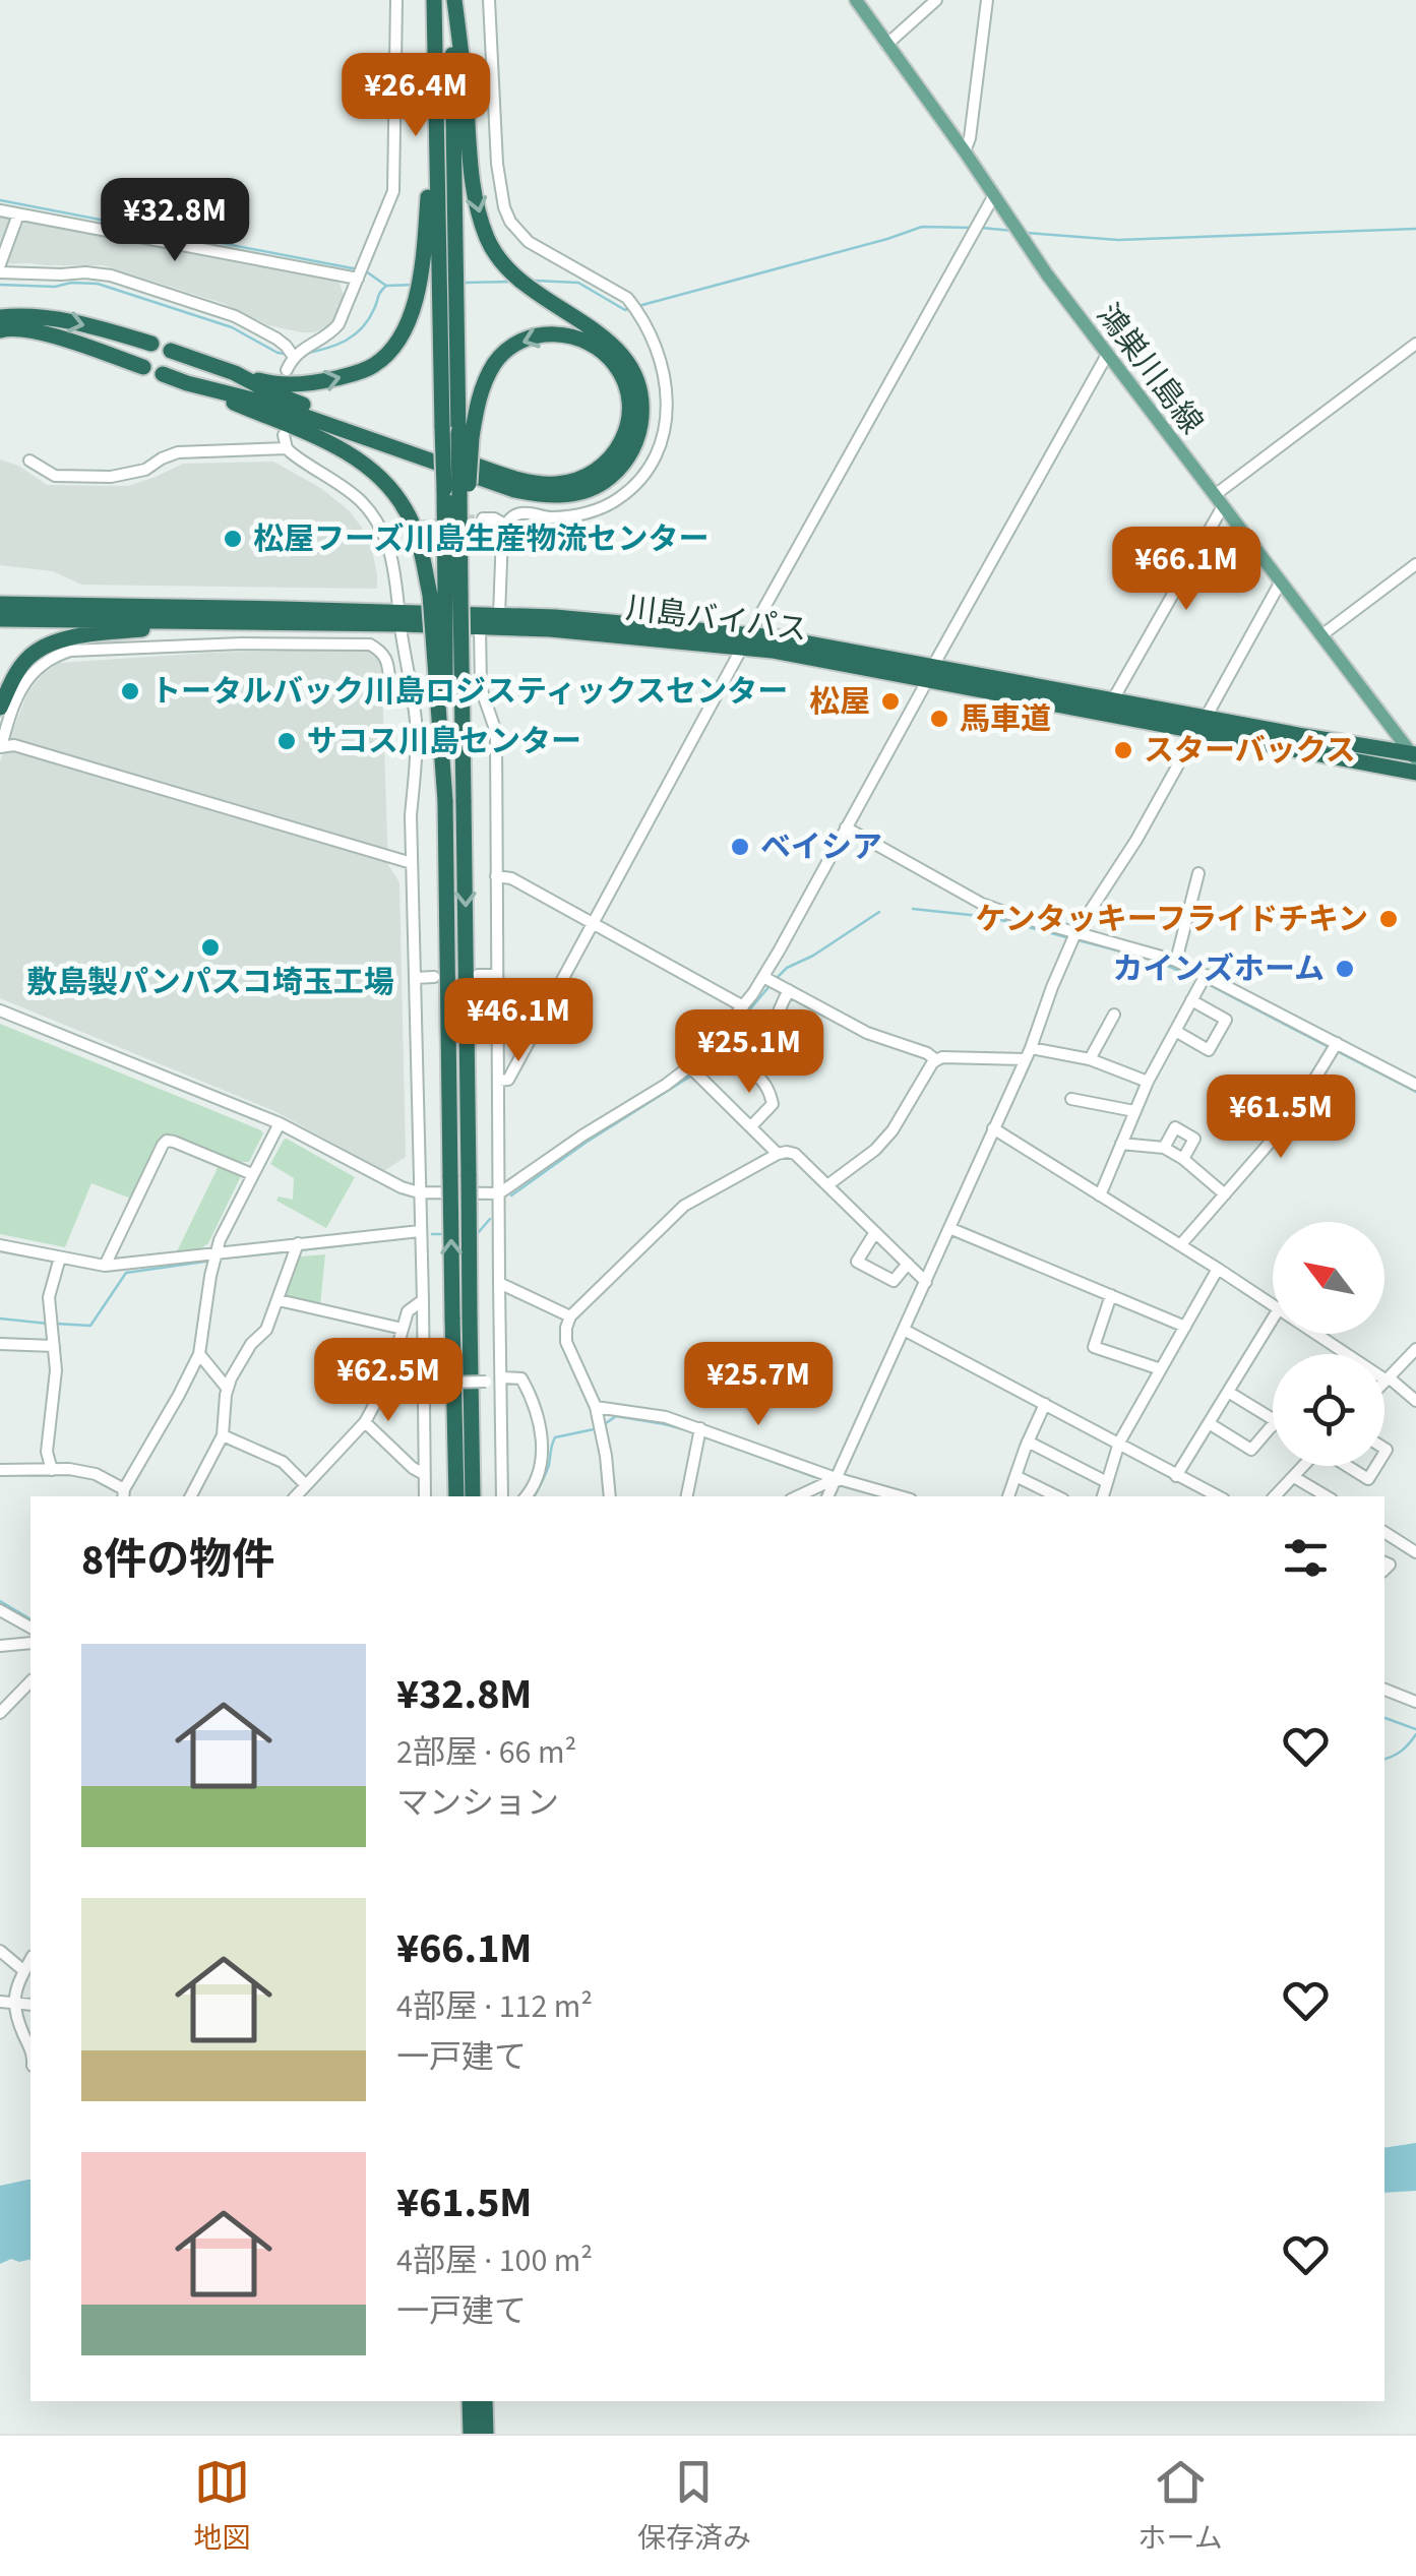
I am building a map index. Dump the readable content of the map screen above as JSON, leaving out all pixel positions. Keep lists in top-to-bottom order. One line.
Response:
{"streets":{"highway":["川島バイパス"],"main road":["鴻巣川島線"]},"crossings":[["鴻巣川島線","川島バイパス"]],"places":["松屋フーズ川島生産物流センター","トータルバック川島ロジスティックスセンター","松屋","馬車道","サコス川島センター","スターバックス","ベイシア","ケンタッキーフライドチキン","敷島製パンパスコ埼玉工場","カインズホーム"],"north":"top left","page":{"price":["¥26.4M","¥32.8M","¥66.1M","¥46.1M","¥25.1M","¥61.5M","¥62.5M","¥25.7M"],"heading":"8件の物件","list":[{"name":"¥32.8M","note":"2部屋 · 66 m² · マンション"},{"name":"¥66.1M","note":"4部屋 · 112 m² · 一戸建て"},{"name":"¥61.5M","note":"4部屋 · 100 m² · 一戸建て"}],"tabs":["地図","保存済み","ホーム"]}}
